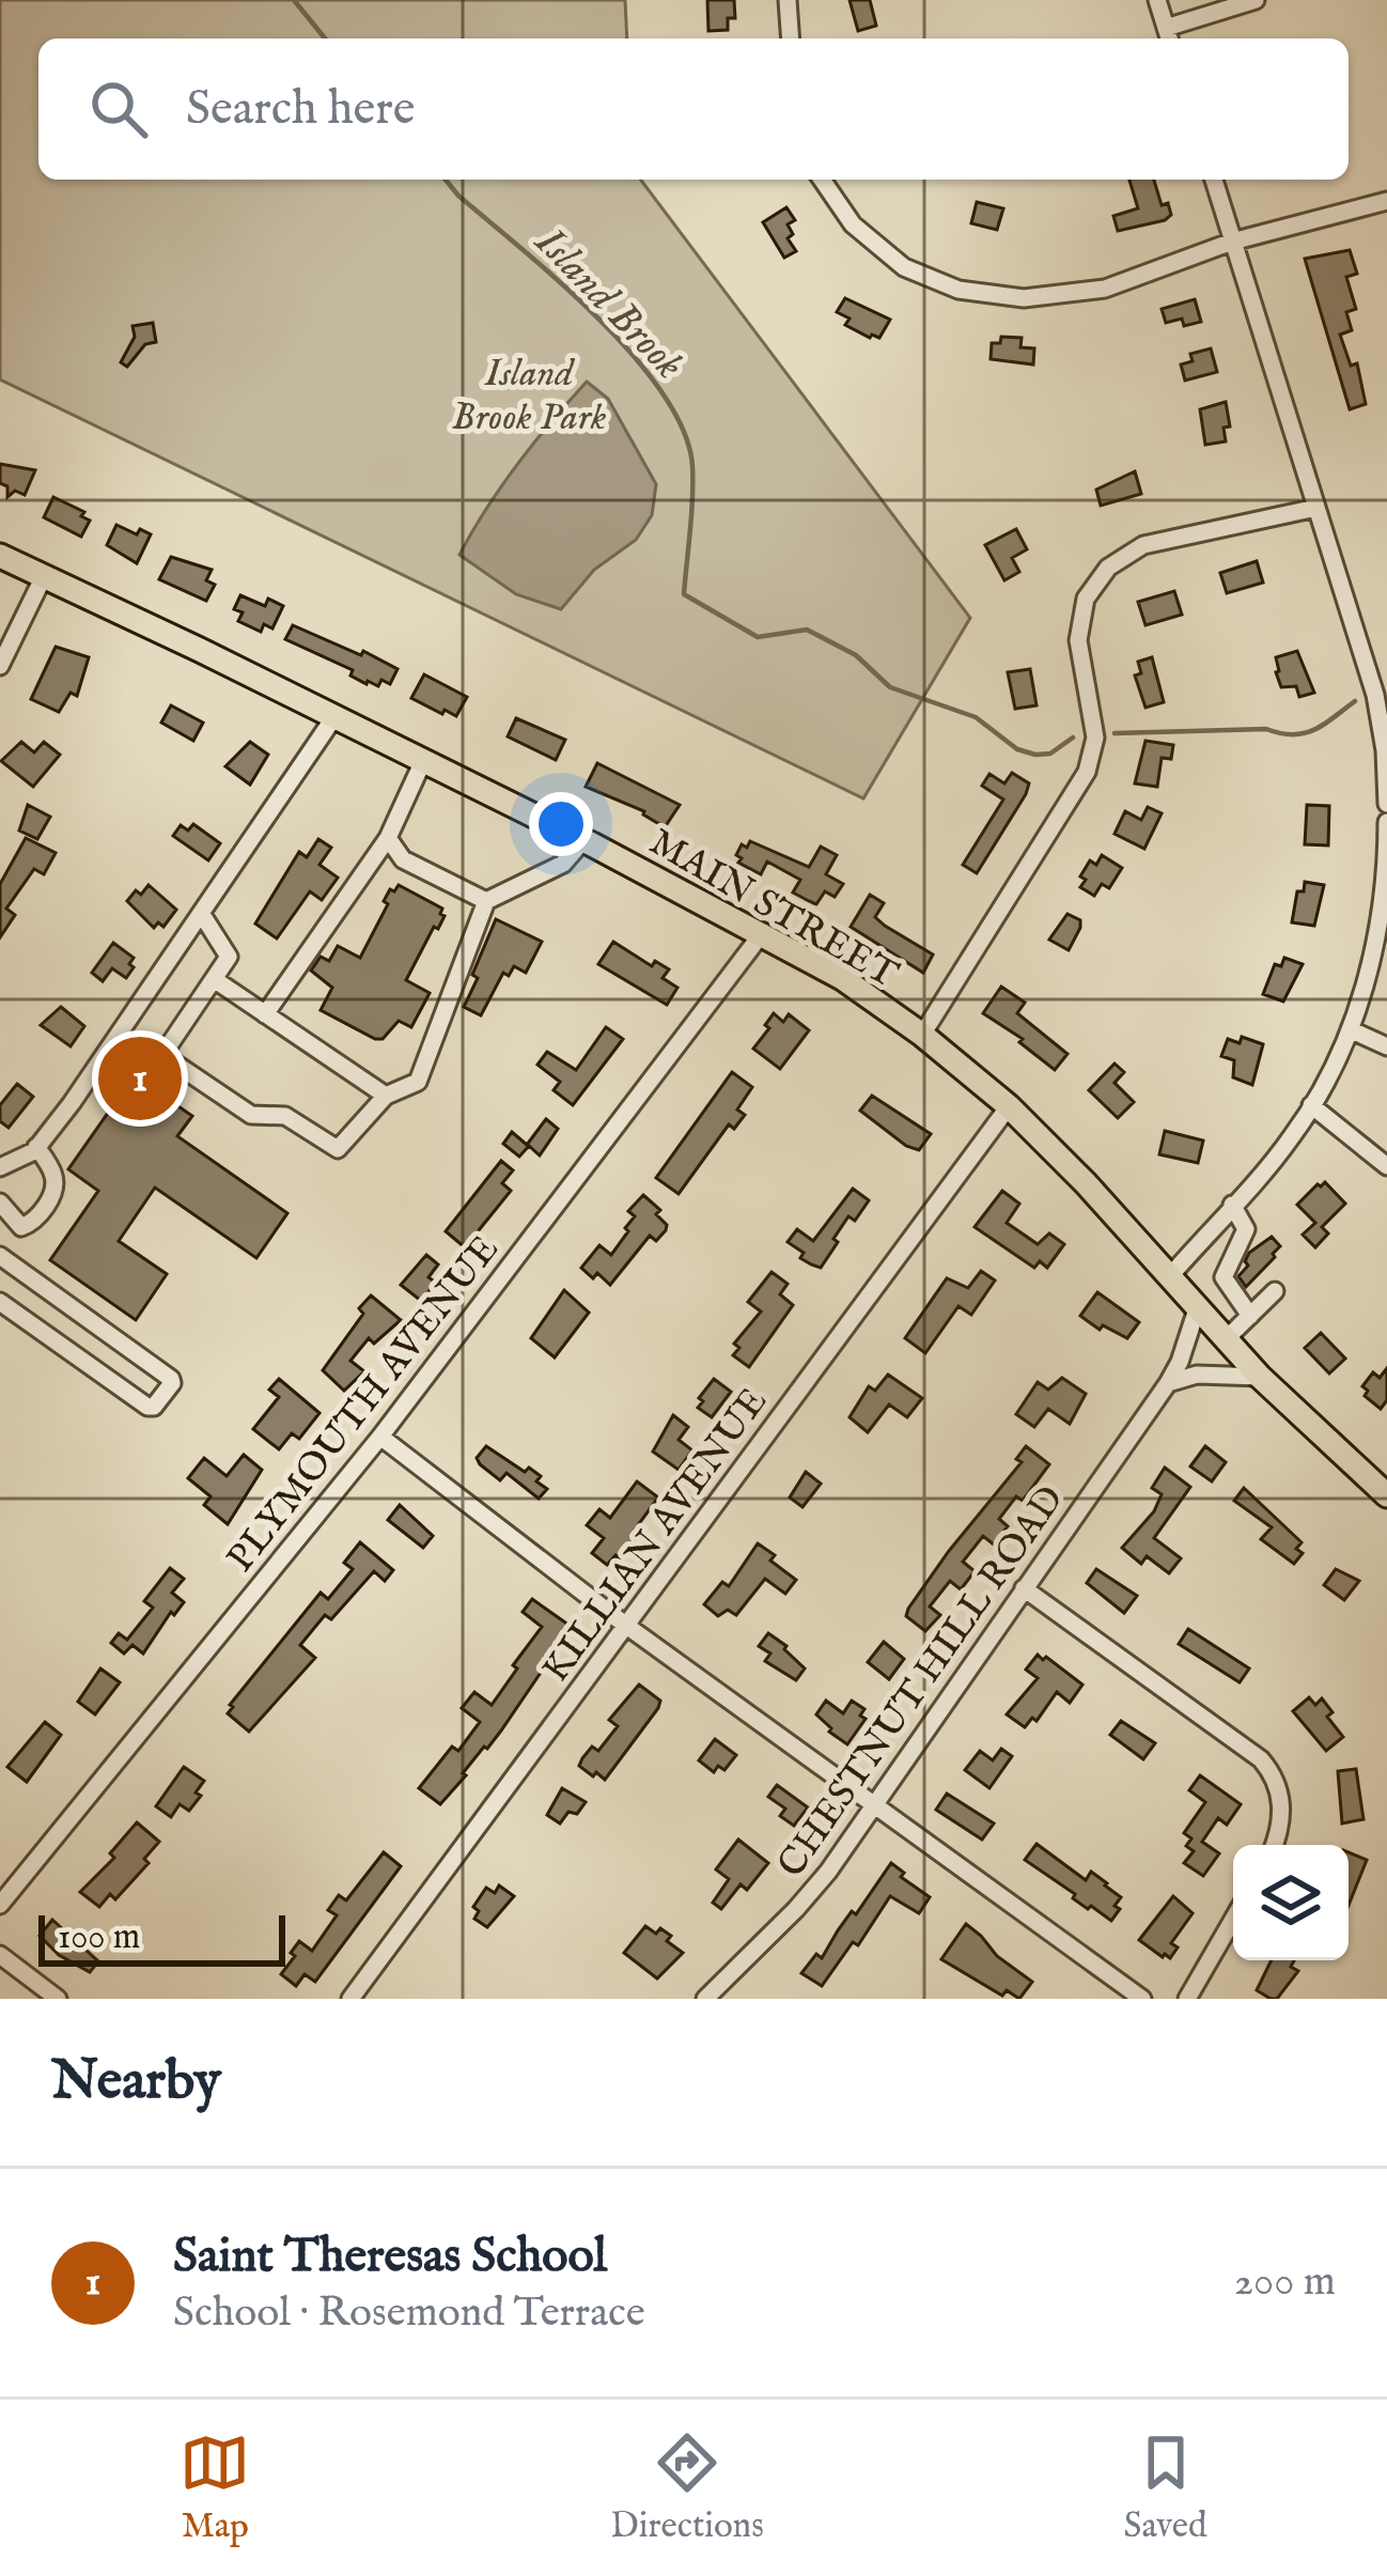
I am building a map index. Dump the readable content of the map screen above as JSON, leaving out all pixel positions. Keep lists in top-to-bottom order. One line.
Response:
{"streets":{"main road":["MAIN STREET"],"street":["PLYMOUTH AVENUE","KILLIAN AVENUE","CHESTNUT HILL ROAD"]},"crossings":[["MAIN STREET","PLYMOUTH AVENUE"],["MAIN STREET","KILLIAN AVENUE"],["MAIN STREET","CHESTNUT HILL ROAD"]],"water":["Island Brook"],"parks":["Island Brook Park"],"scale_bar":"100 m","page":{"search":"Search here","pins":"1","scale":"100 m","heading":"Nearby","list":[{"mark":"1","name":"Saint Theresas School","note":"School · Rosemond Terrace","value":"200 m"}],"nav":["Map","Directions","Saved"]}}
